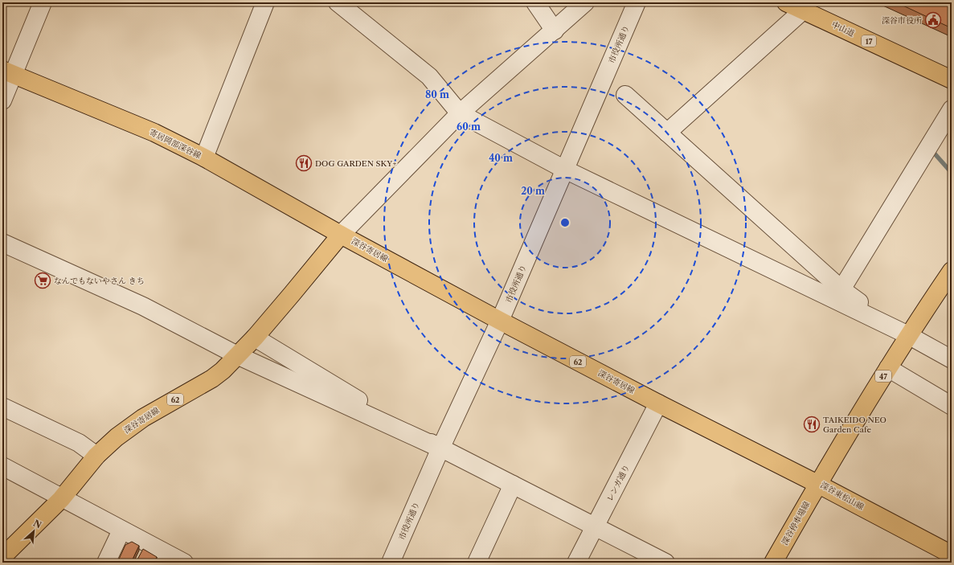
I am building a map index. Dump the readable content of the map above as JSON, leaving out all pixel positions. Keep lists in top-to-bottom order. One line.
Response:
{"streets":{"main road":["中山道","17","寄居岡部深谷線","深谷寄居線","62","47","深谷東松山線","深谷停車場線"],"street":["市役所通り","レンガ通り"]},"crossings":[["市役所通り","深谷寄居線"],["寄居岡部深谷線","深谷寄居線"],["深谷寄居線","レンガ通り"],["深谷寄居線","深谷東松山線"],["深谷寄居線","深谷停車場線"],["深谷東松山線","深谷停車場線"]],"places":{"public building":["深谷市役所"],"restaurant":["DOG GARDEN SKY+","TAIKEIDO NEO Garden Cafe"],"supermarket":["なんでもないやさん きち"]},"north":"top right","rings":["80 m","60 m","40 m","20 m"]}
